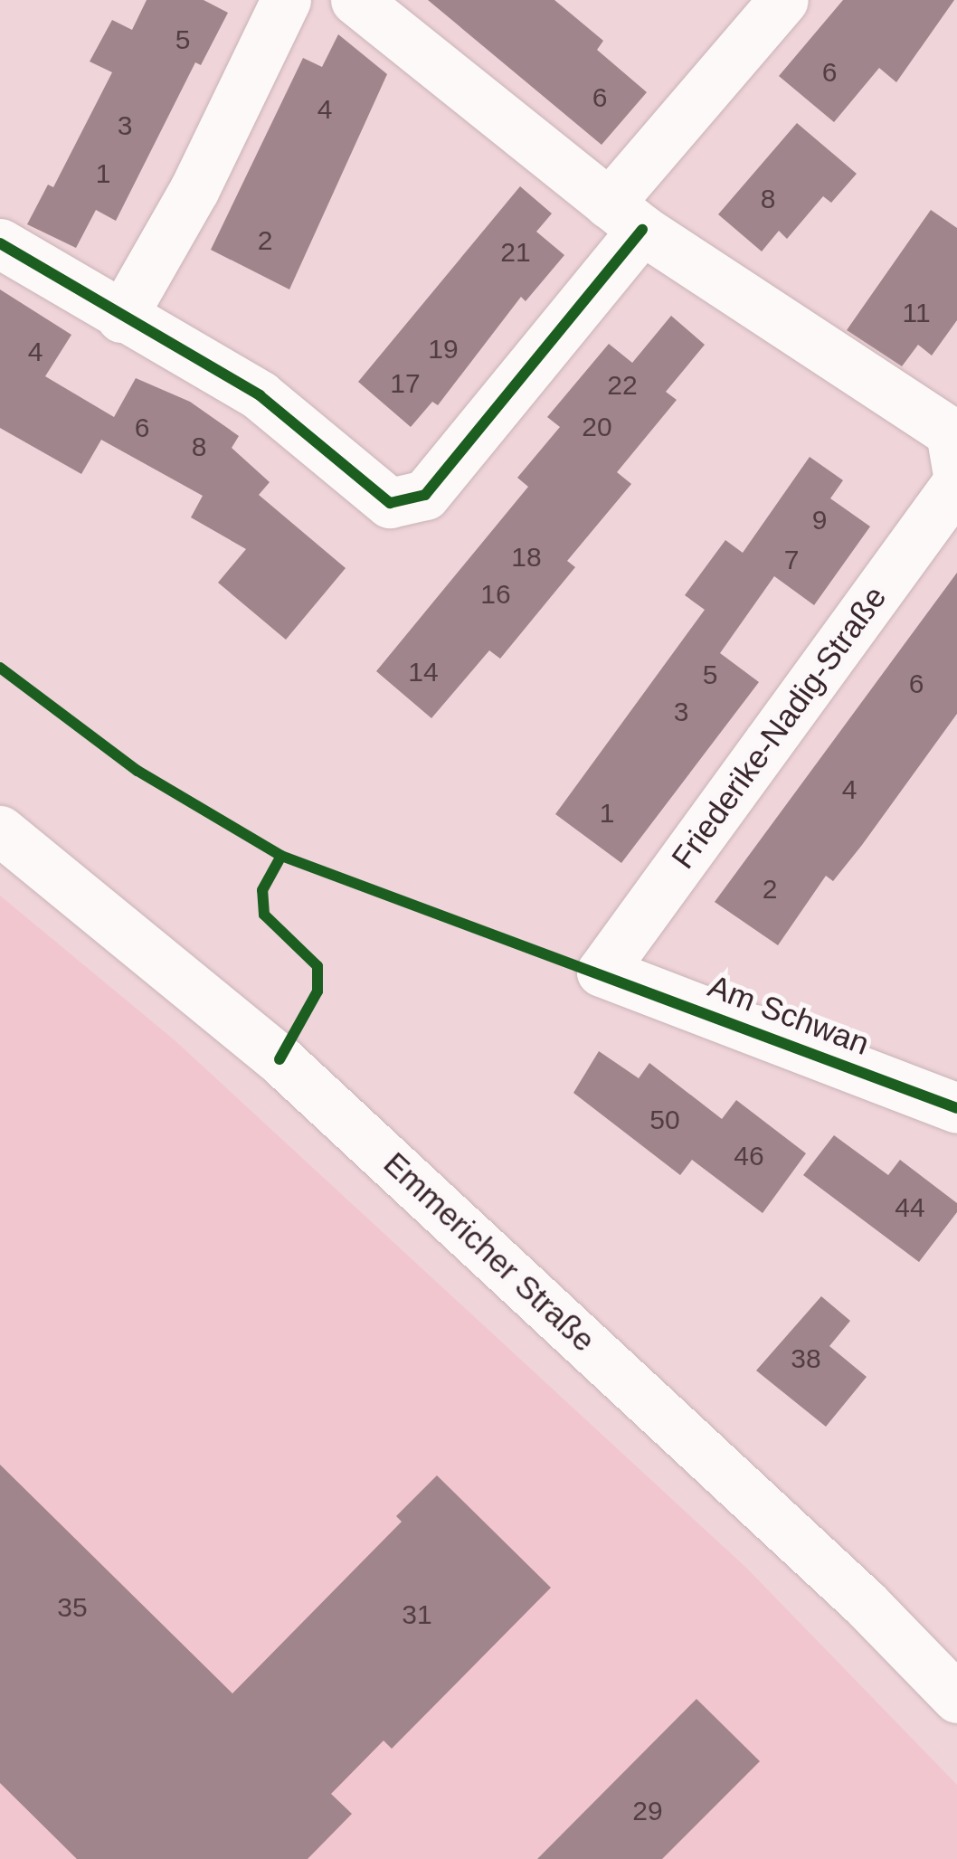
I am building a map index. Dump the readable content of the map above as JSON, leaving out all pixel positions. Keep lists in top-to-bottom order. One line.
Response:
{"streets":{"street":["Friederike-Nadig-Straße","Am Schwan","Emmericher Straße"]},"crossings":[["Friederike-Nadig-Straße","Am Schwan"]],"house_numbers":["5","6","6","4","3","1","8","2","21","11","19","4","17","22","20","6","8","9","18","7","16","14","5","6","3","4","1","2","50","46","44","38","35","31","29"]}
